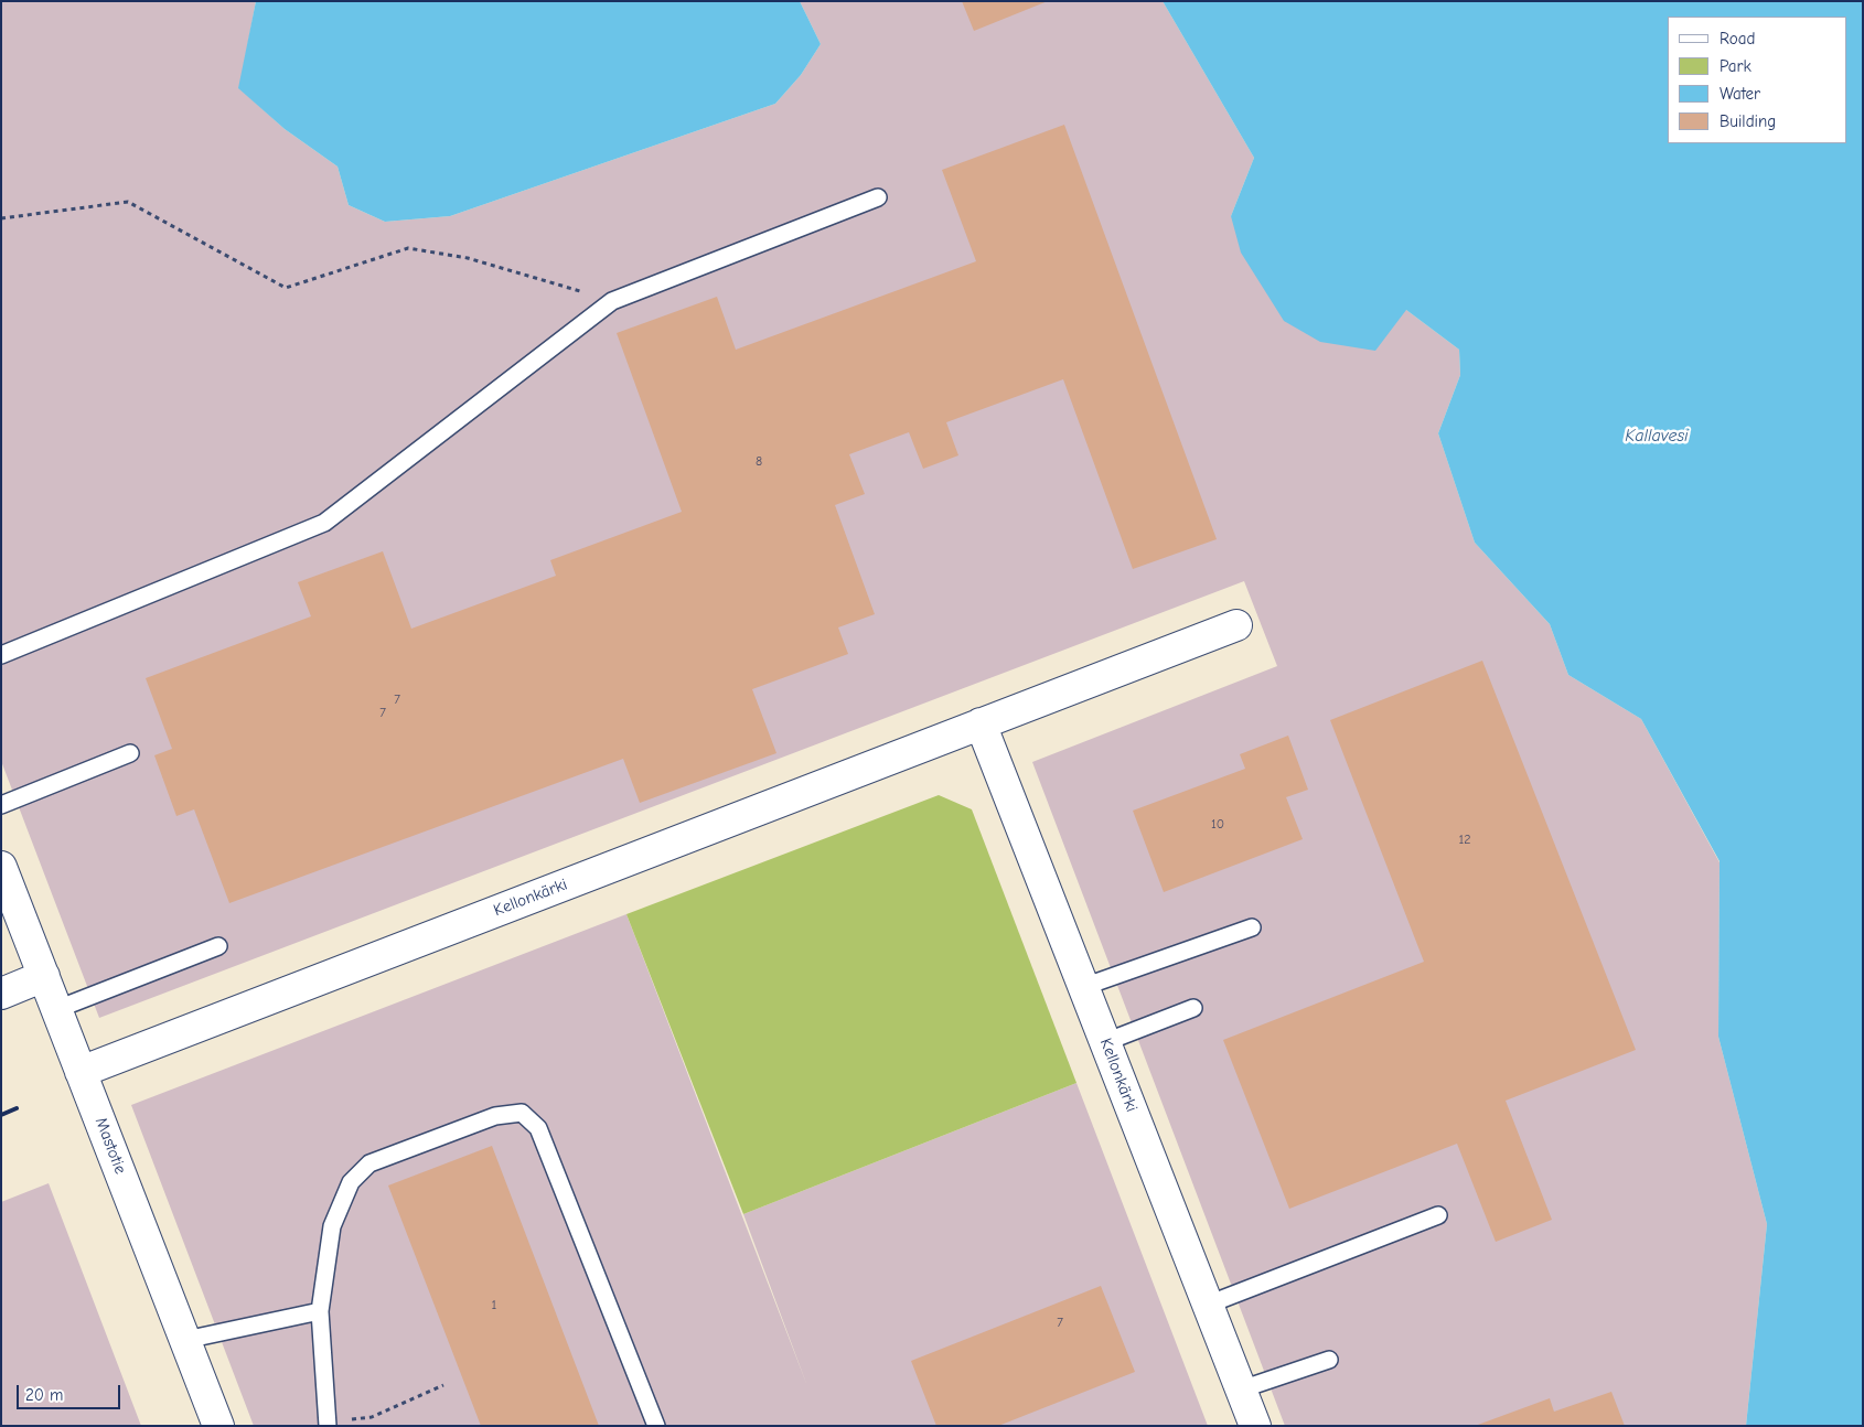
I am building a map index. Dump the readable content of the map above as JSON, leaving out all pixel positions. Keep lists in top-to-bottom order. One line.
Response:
{"streets":{"street":["Kellonkärki","Mastotie"]},"crossings":[["Kellonkärki","Mastotie"]],"water":["Kallavesi"],"house_numbers":["8","7","7","10","12","1","7"],"legend":["Road","Park","Water","Building"],"scale_bar":"20 m"}
